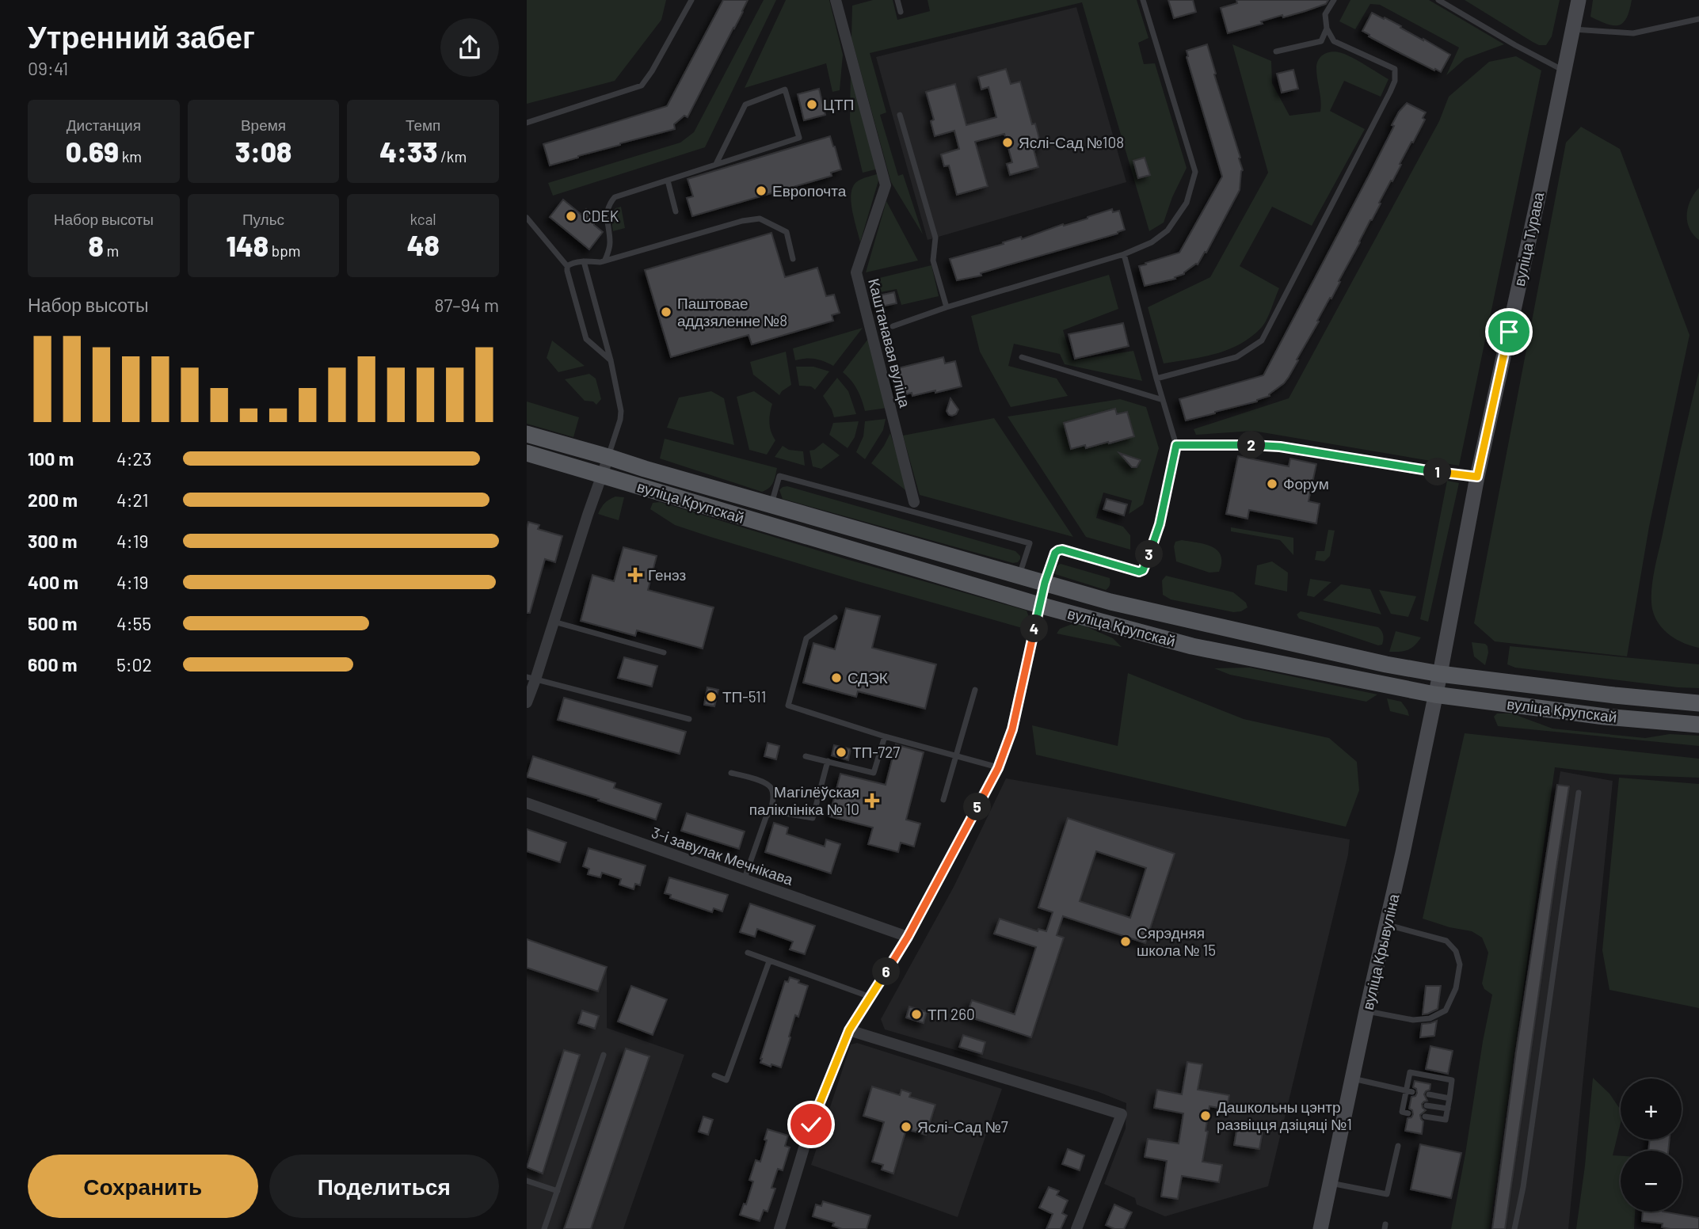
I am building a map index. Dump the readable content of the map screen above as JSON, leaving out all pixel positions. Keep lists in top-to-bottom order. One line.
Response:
{"streets":{"main road":["вуліца Турава","вуліца Крупскай","вуліца Крывуліна"],"street":["Каштанавая вуліца","3-і завулак Мечнікава"]},"crossings":[["вуліца Турава","вуліца Крупскай"],["вуліца Турава","вуліца Крывуліна"],["вуліца Крупскай","вуліца Крывуліна"]],"places":{"other":["ЦТП","Яслі-Сад №108","Европочта","CDEK","Паштовае аддзяленне №8","Форум","СДЭК","ТП-511","ТП-727","Сярэдняя школа № 15","ТП 260","Дашкольны цэнтр развіцця дзіцяці №1","Яслі-Сад №7"],"health":["Генэз","Магілёўская паліклініка № 10"]},"page":{"heading":["Утренний забег","09:41"],"stats":[["Дистанция","0.69 km"],["Время","3:08"],["Темп","4:33 /km"],["Набор высоты","8 m"],["Пульс","148 bpm"],["kcal","48"]],"chart":["Набор высоты","87–94 m"],"pins":["2","1","3","4","5","6"],"list":[{"name":"100 m","note":"4:23"},{"name":"200 m","note":"4:21"},{"name":"300 m","note":"4:19"},{"name":"400 m","note":"4:19"},{"name":"500 m","note":"4:55"},{"name":"600 m","note":"5:02"}],"map_buttons":["+","−"],"buttons":["Сохранить","Поделиться"]}}
